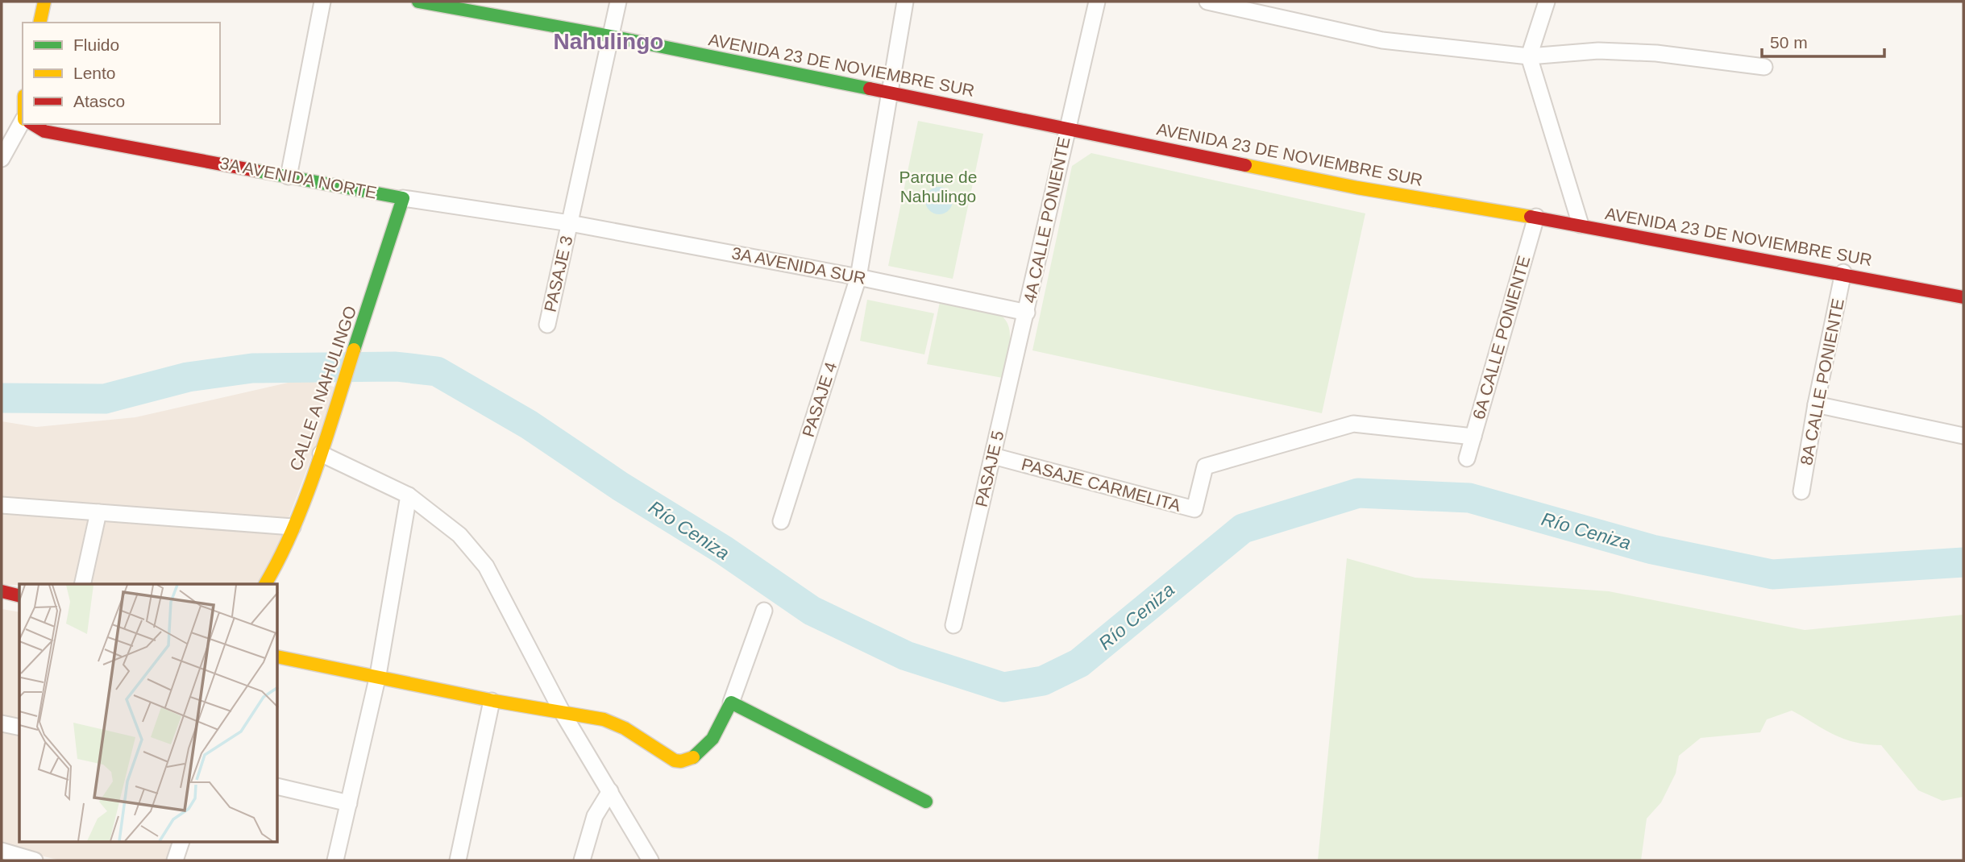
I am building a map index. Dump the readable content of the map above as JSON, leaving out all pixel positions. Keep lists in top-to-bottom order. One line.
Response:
{"streets":{"street":["AVENIDA 23 DE NOVIEMBRE SUR","3A AVENIDA NORTE","4A CALLE PONIENTE","3A AVENIDA SUR","PASAJE 3","6A CALLE PONIENTE","8A CALLE PONIENTE","CALLE A NAHULINGO","PASAJE 4","PASAJE 5","PASAJE CARMELITA"]},"crossings":[["AVENIDA 23 DE NOVIEMBRE SUR","4A CALLE PONIENTE"],["AVENIDA 23 DE NOVIEMBRE SUR","PASAJE 3"],["AVENIDA 23 DE NOVIEMBRE SUR","6A CALLE PONIENTE"],["AVENIDA 23 DE NOVIEMBRE SUR","8A CALLE PONIENTE"],["AVENIDA 23 DE NOVIEMBRE SUR","PASAJE 4"],["3A AVENIDA NORTE","3A AVENIDA SUR"],["3A AVENIDA NORTE","PASAJE 3"],["3A AVENIDA NORTE","CALLE A NAHULINGO"],["4A CALLE PONIENTE","3A AVENIDA SUR"],["4A CALLE PONIENTE","PASAJE 5"],["3A AVENIDA SUR","PASAJE 3"],["3A AVENIDA SUR","PASAJE 4"],["3A AVENIDA SUR","PASAJE 5"],["6A CALLE PONIENTE","PASAJE CARMELITA"],["PASAJE 5","PASAJE CARMELITA"]],"districts":["Nahulingo"],"water":["Río Ceniza"],"parks":["Parque de Nahulingo"],"legend":["Fluido","Lento","Atasco"],"scale_bar":"50 m"}
